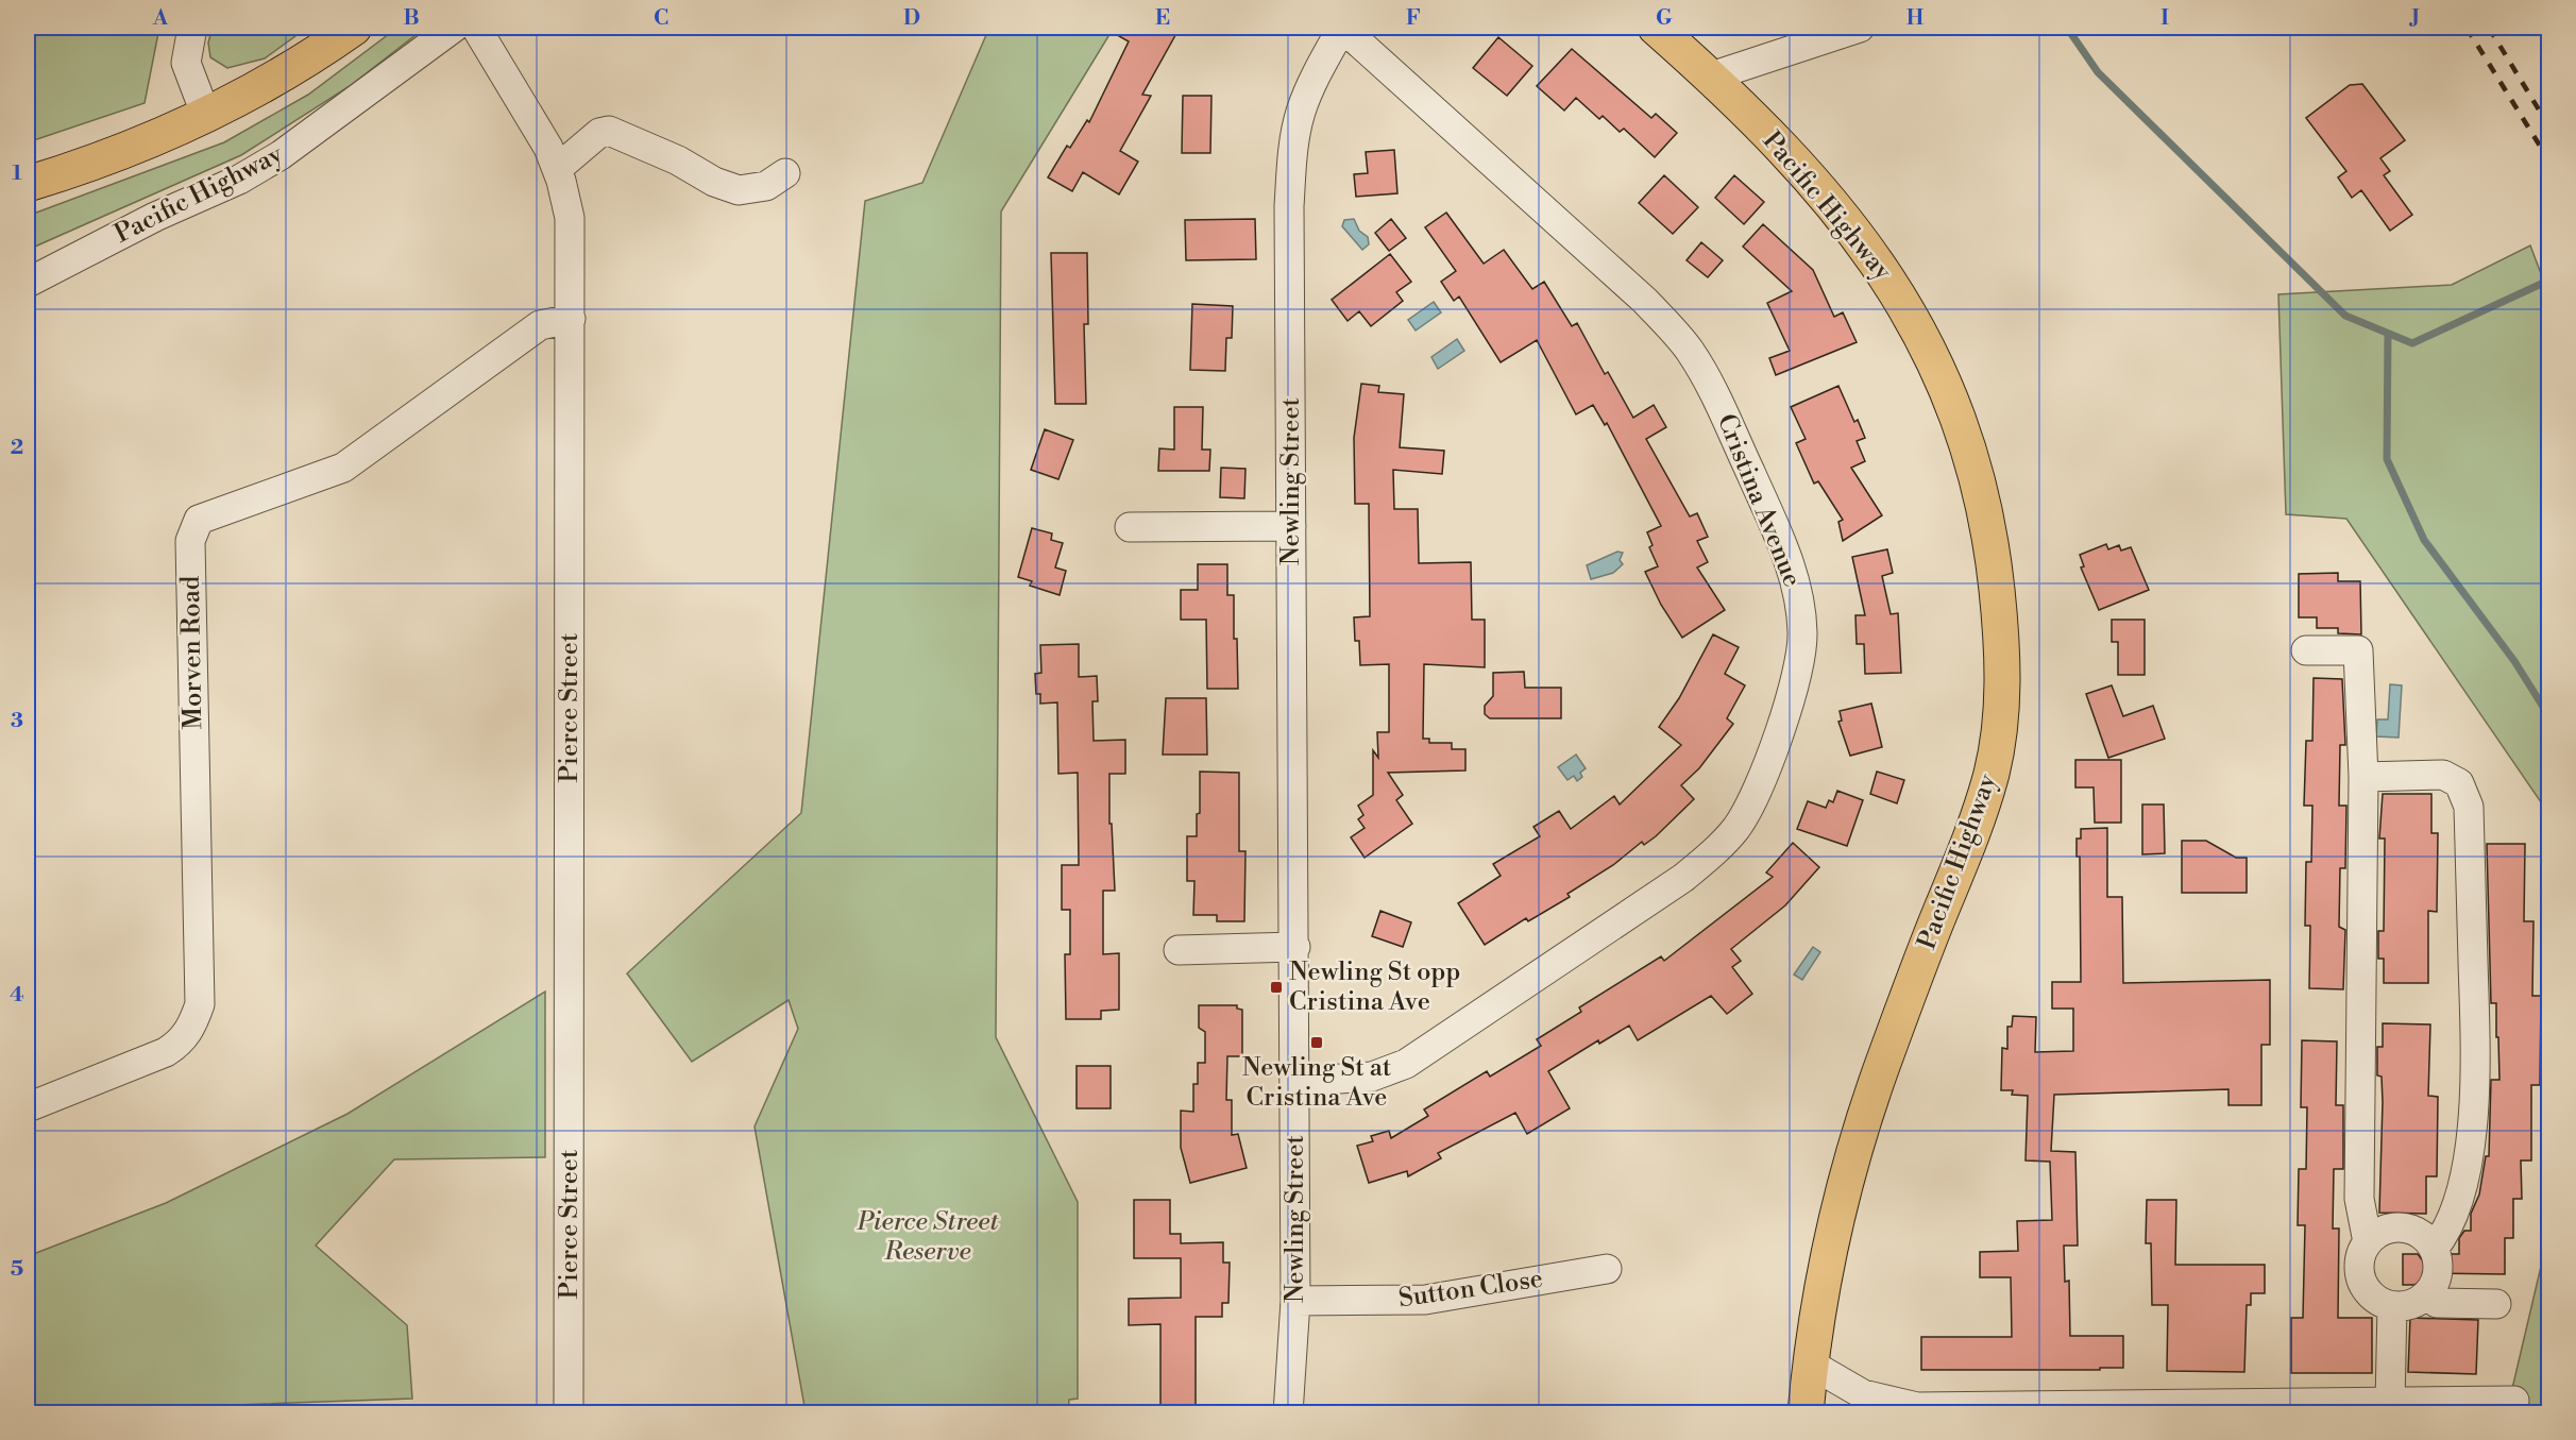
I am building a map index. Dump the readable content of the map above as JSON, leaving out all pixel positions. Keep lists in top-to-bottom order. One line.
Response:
{"streets":{"main road":["Pacific Highway"],"street":["Newling Street","Cristina Avenue","Morven Road","Pierce Street","Sutton Close"]},"crossings":[["Newling Street","Cristina Avenue"],["Newling Street","Sutton Close"],["Morven Road","Pierce Street"]],"parks":["Pierce Street Reserve"],"places":{"transit":["Newling St opp Cristina Ave","Newling St at Cristina Ave"]},"grid":{"columns":["A","B","C","D","E","F","G","H","I","J"],"rows":["1","2","3","4","5"]}}
